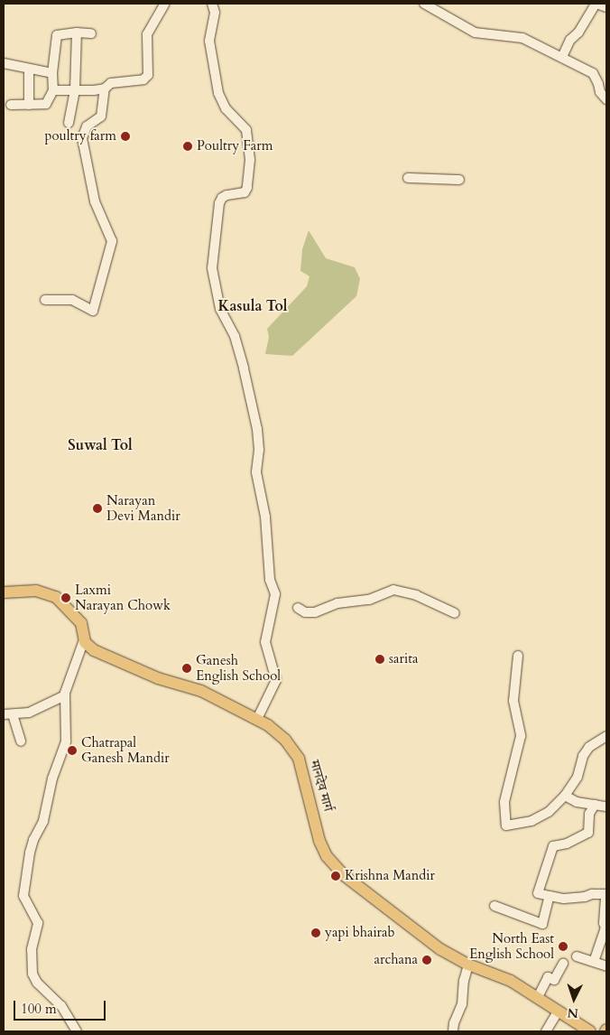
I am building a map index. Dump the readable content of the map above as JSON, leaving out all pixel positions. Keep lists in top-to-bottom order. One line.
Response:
{"streets":{"main road":["मानदेव मार्ग"]},"districts":["Kasula Tol","Suwal Tol"],"places":["poultry farm","Poultry Farm","Narayan Devi Mandir","Laxmi Narayan Chowk","sarita","Ganesh English School","Chatrapal Ganesh Mandir","Krishna Mandir","yapi bhairab","North East English School","archana"],"scale_bar":"100 m","north":"bottom"}
